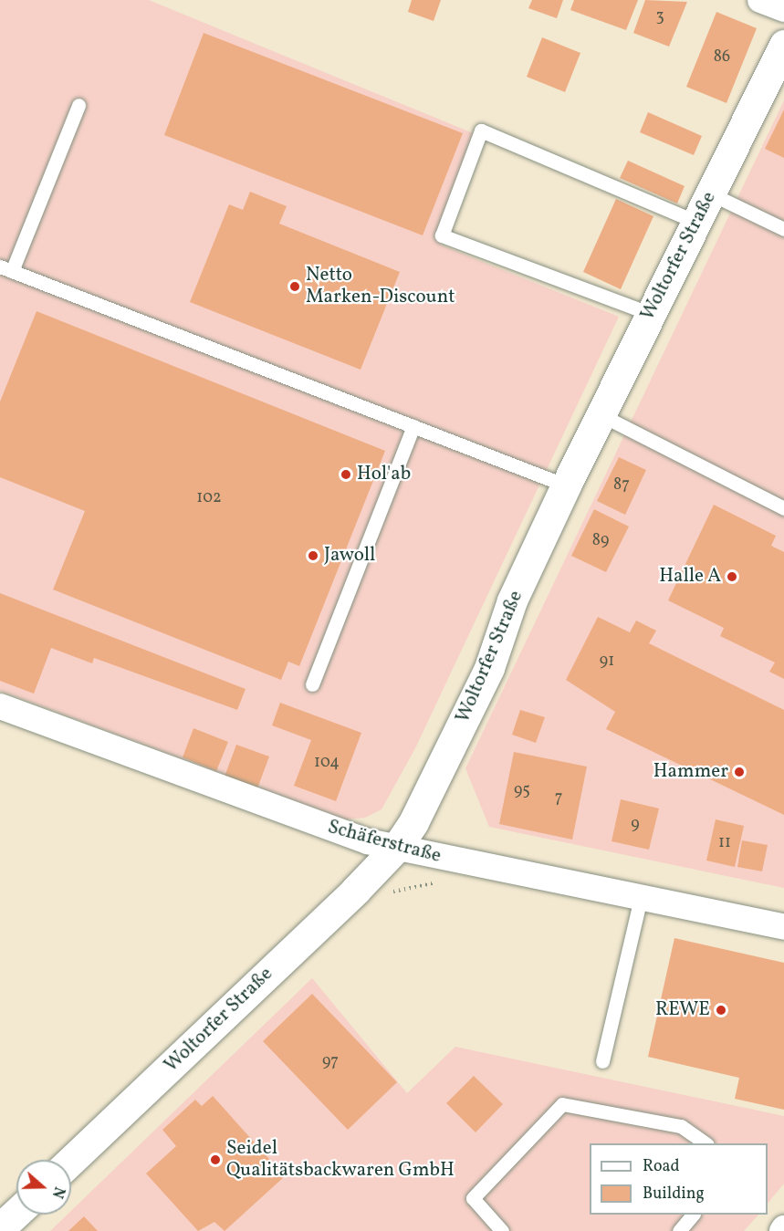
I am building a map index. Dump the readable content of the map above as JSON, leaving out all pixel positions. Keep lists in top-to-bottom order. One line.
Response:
{"streets":{"street":["Woltorfer Straße","Schäferstraße"]},"crossings":[["Woltorfer Straße","Schäferstraße"]],"places":["Netto Marken-Discount","Hol'ab","Jawoll","Halle A","Hammer","REWE","Seidel Qualitätsbackwaren GmbH"],"house_numbers":["3","86","87","102","89","91","104","95","7","9","11","97"],"legend":["Road","Building"],"north":"right"}
